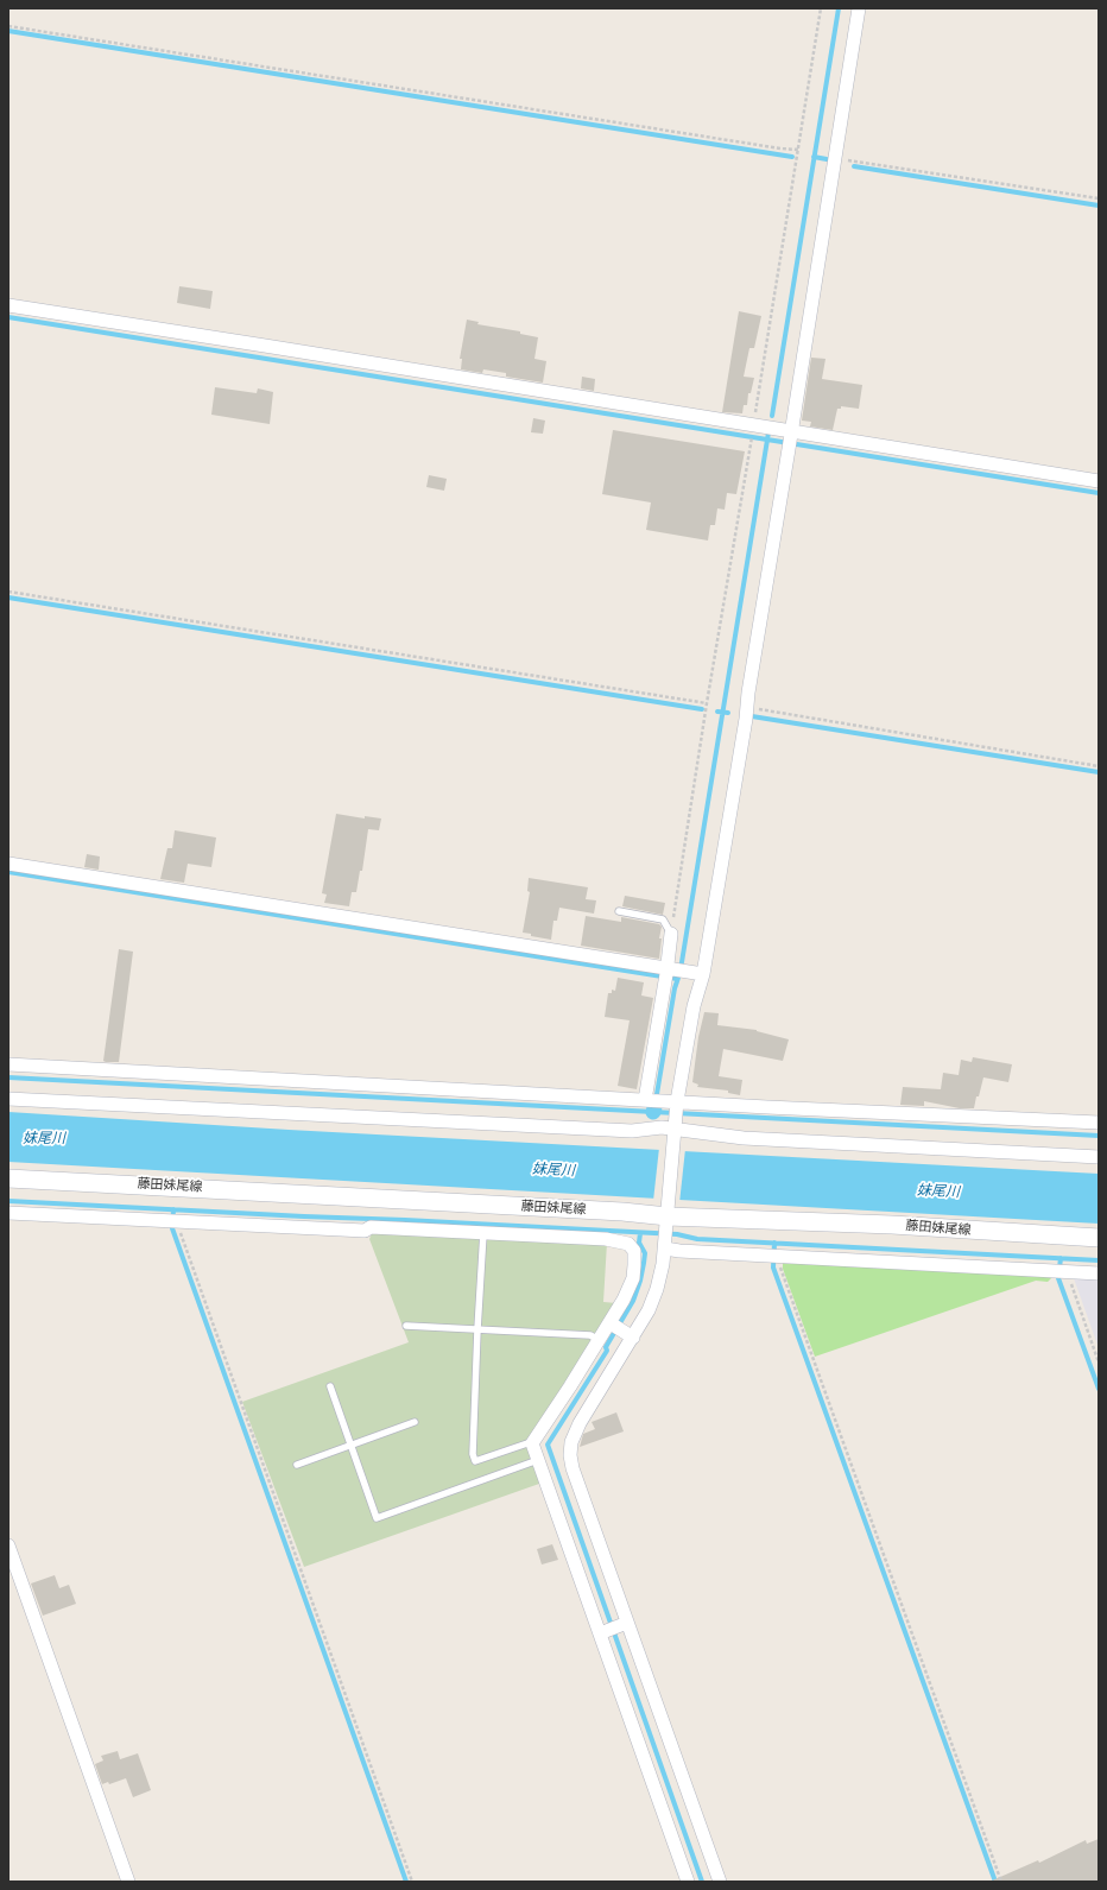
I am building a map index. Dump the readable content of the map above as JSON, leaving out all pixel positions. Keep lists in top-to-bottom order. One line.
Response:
{"streets":{"main road":["藤田妹尾線"]},"water":["妹尾川"]}
